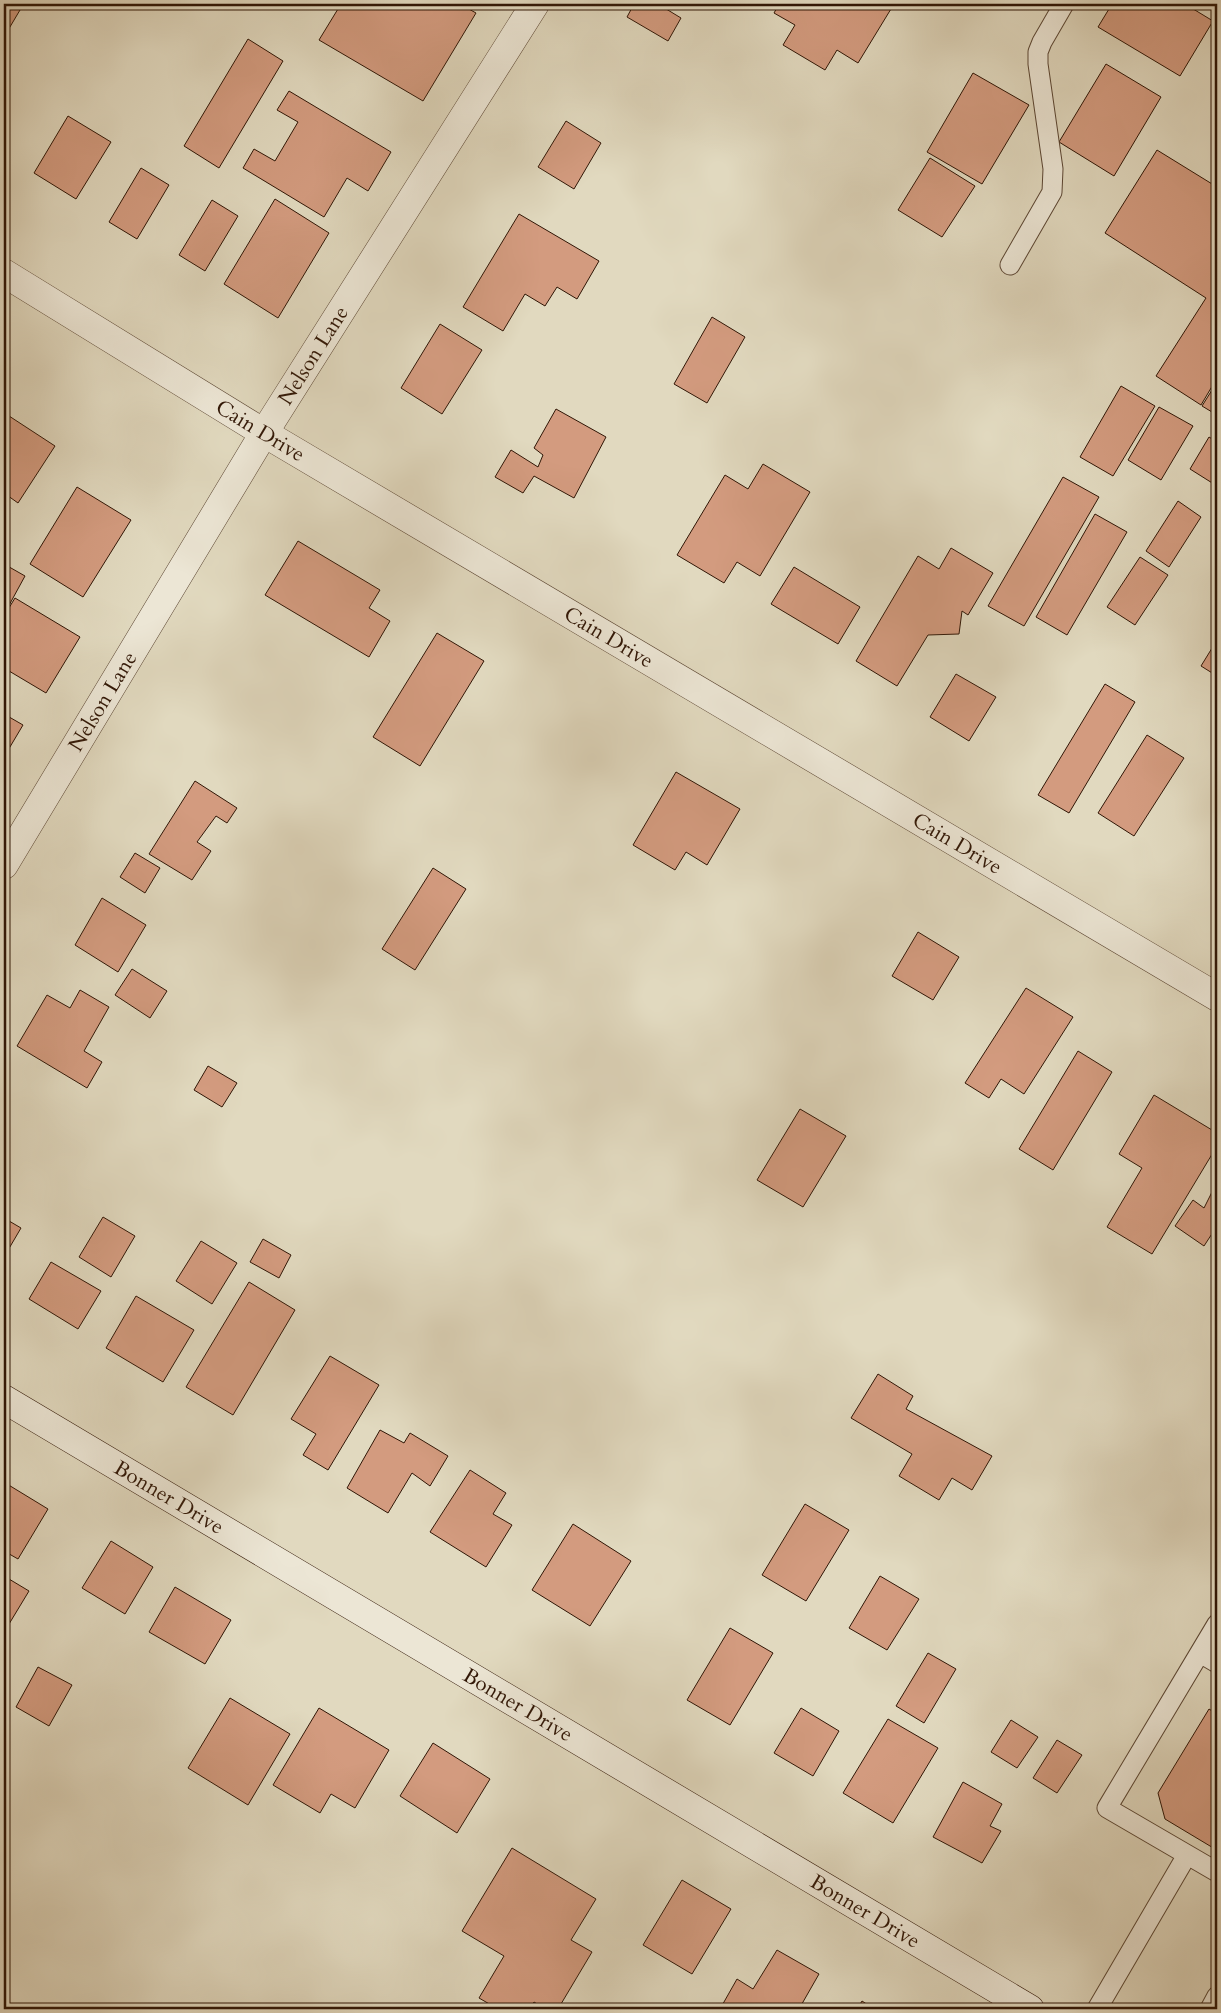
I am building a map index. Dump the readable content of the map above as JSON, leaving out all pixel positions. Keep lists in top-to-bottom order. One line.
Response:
{"streets":{"street":["Nelson Lane","Cain Drive","Bonner Drive"]},"crossings":[["Nelson Lane","Cain Drive"]]}
